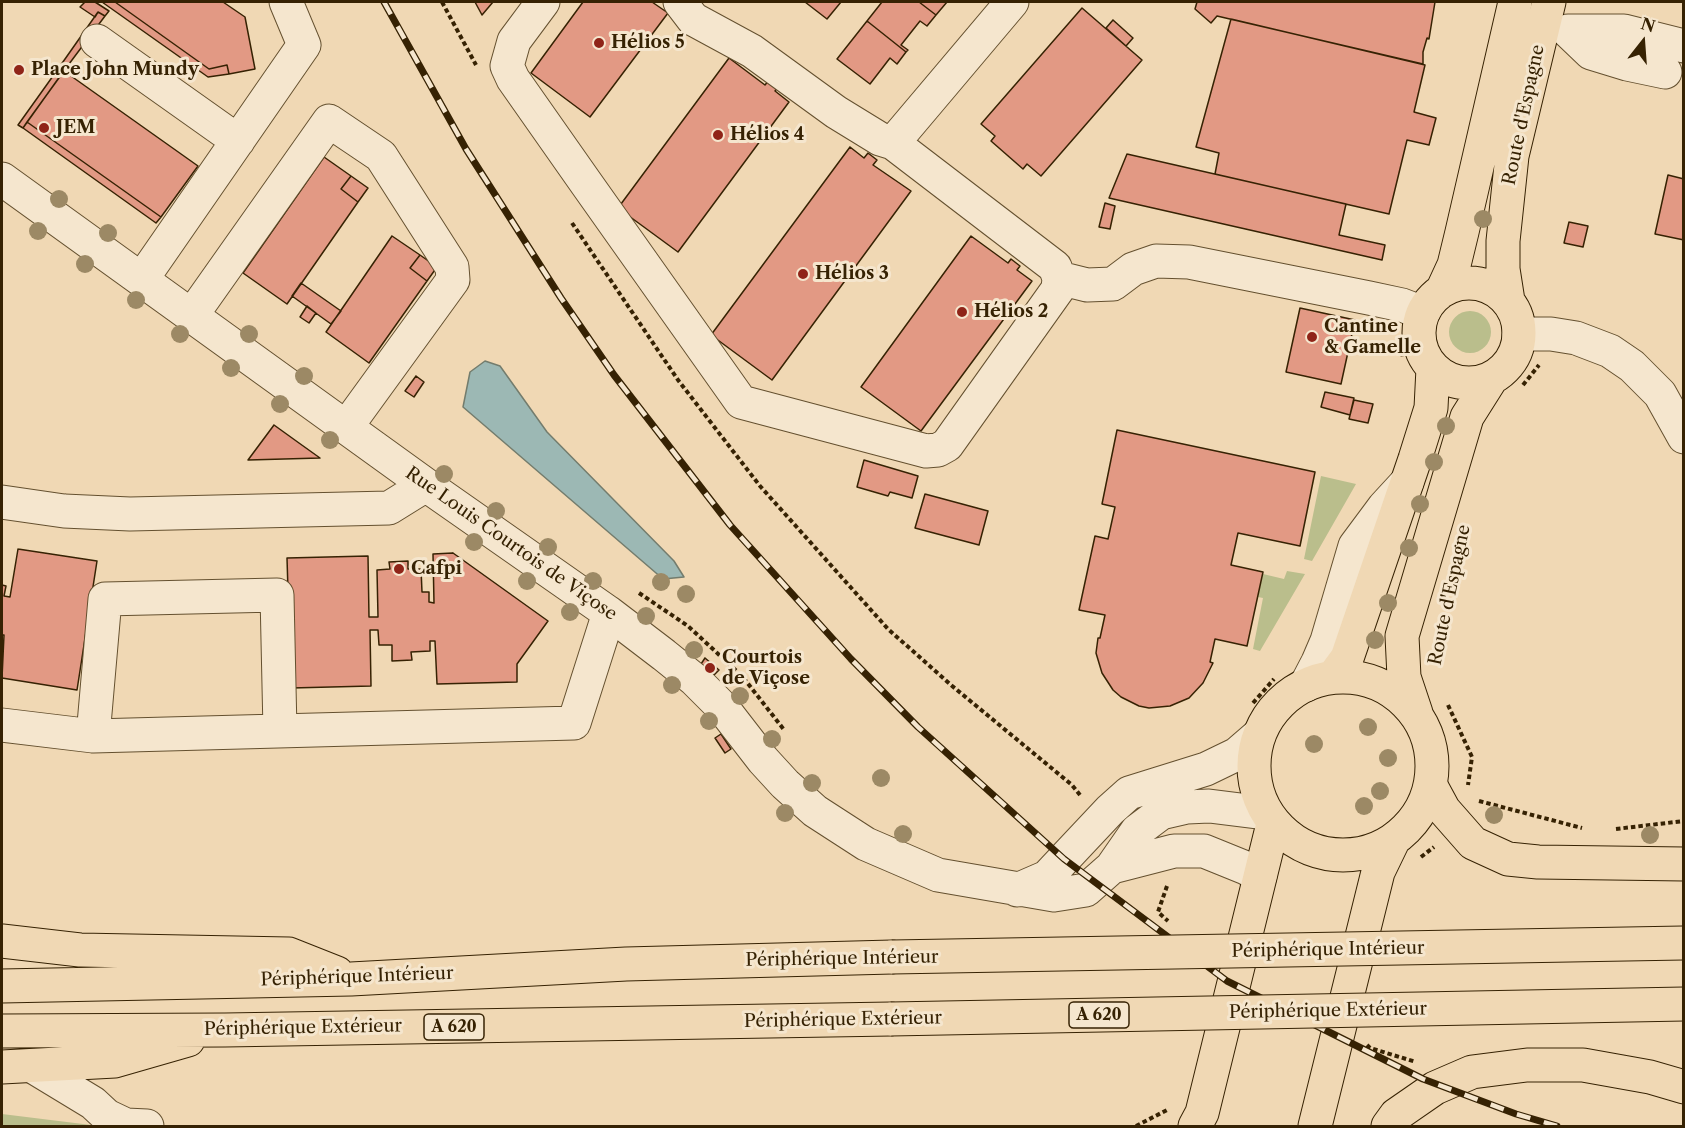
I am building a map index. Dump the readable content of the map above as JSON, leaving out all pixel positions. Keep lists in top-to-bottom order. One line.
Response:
{"streets":{"main road":["Route d'Espagne","Périphérique Intérieur","Périphérique Extérieur","A 620"],"street":["Rue Louis Courtois de Viçose"]},"crossings":[["Route d'Espagne","Rue Louis Courtois de Viçose"]],"places":["Hélios 5","Place John Mundy","JEM","Hélios 4","Hélios 3","Hélios 2","Cantine & Gamelle","Cafpi","Courtois de Viçose"],"north":"top"}
